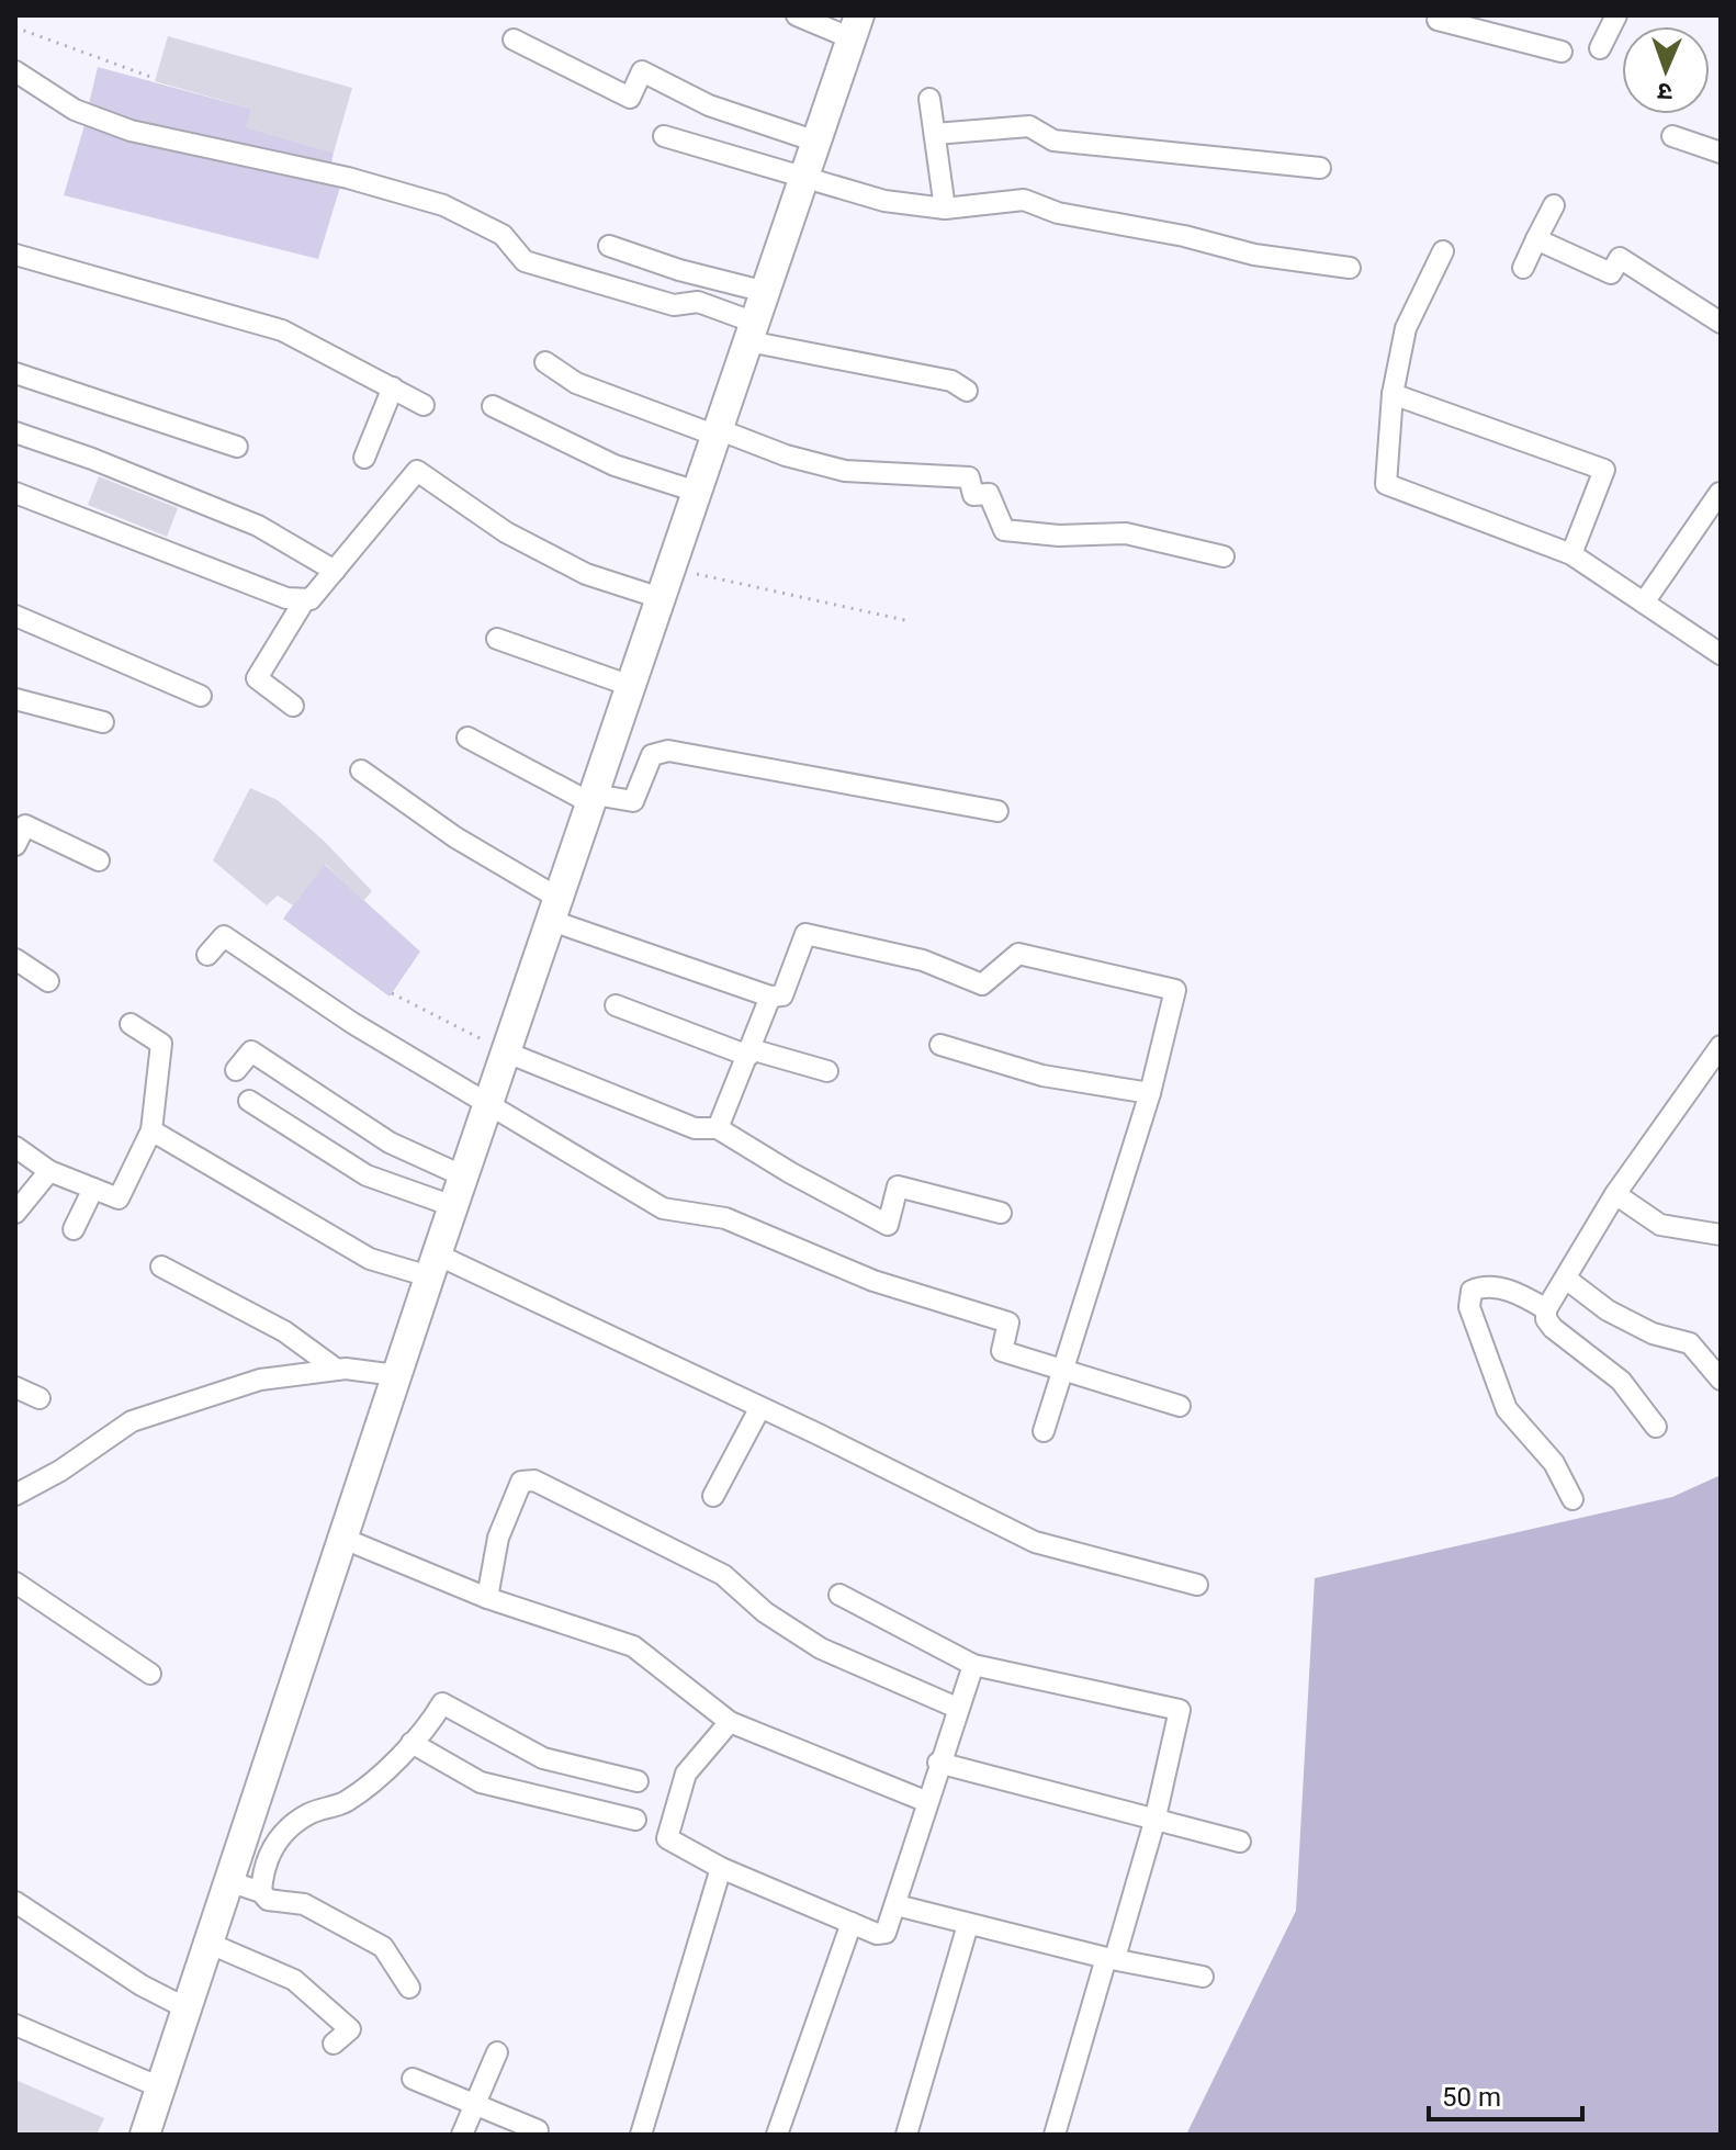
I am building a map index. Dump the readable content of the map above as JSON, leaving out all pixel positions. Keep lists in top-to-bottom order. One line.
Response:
{"scale_bar":"50 m","north":"bottom"}
